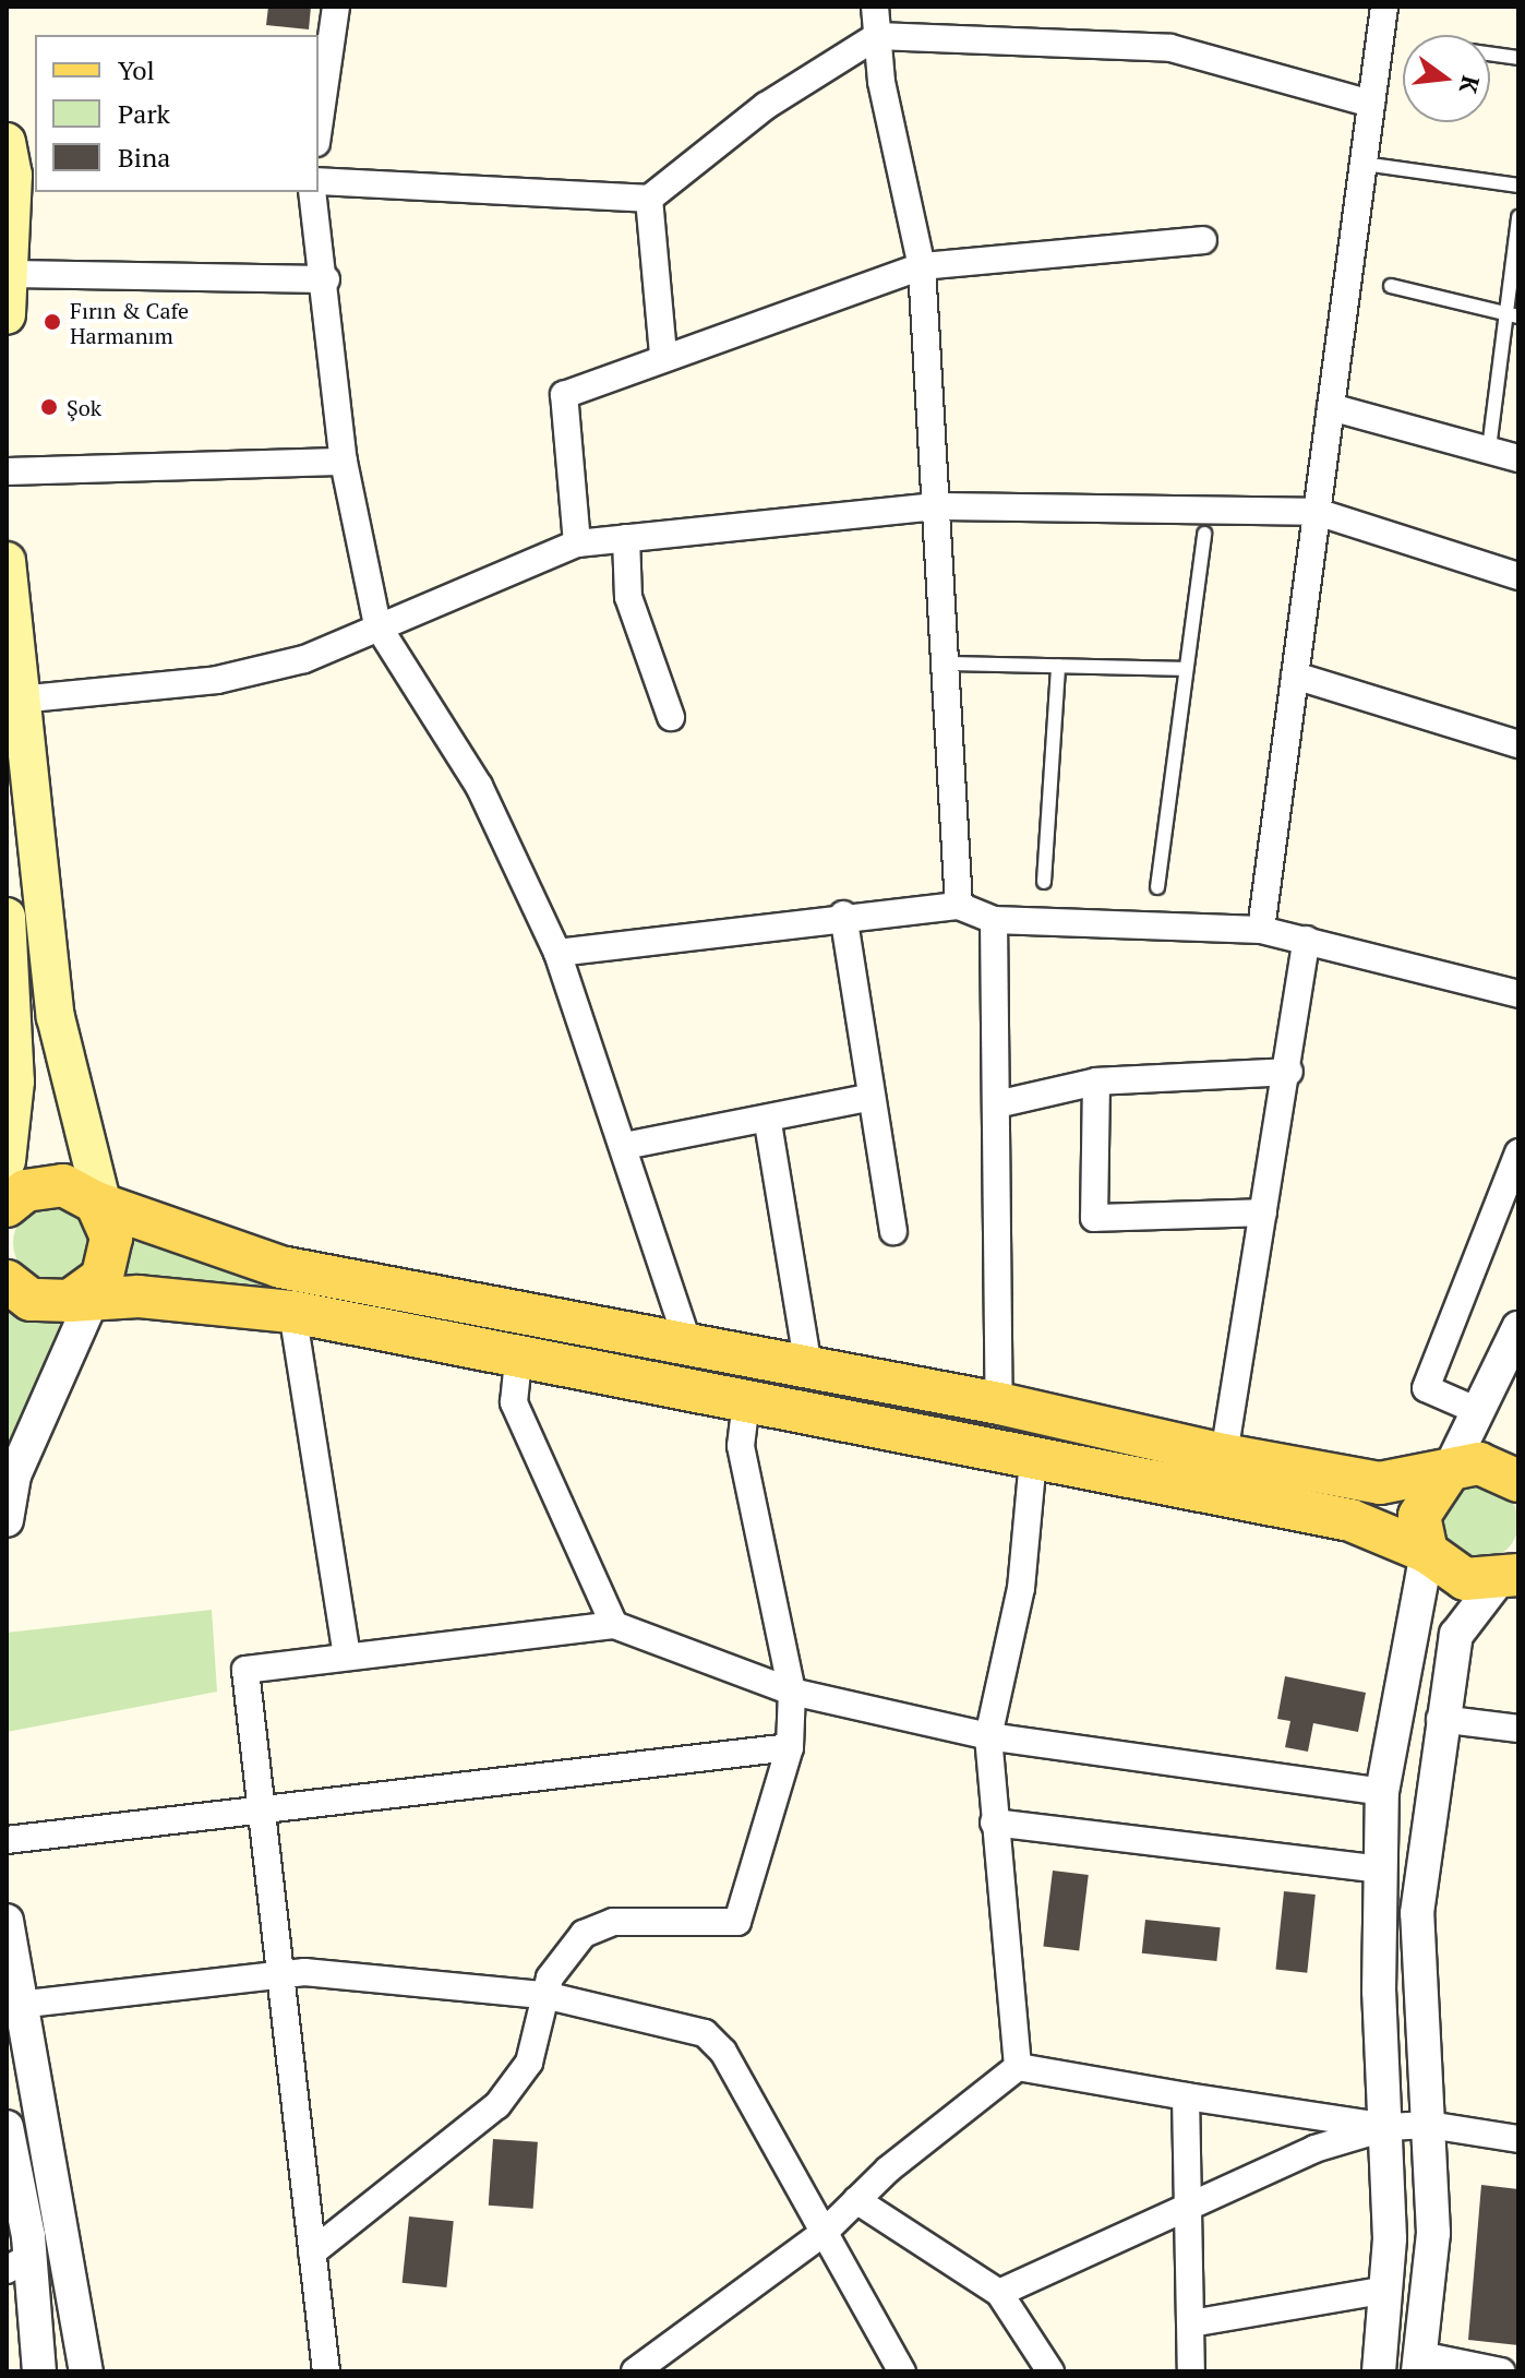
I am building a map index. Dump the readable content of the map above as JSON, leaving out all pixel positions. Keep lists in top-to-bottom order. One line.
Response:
{"places":["Fırın & Cafe Harmanım","Şok"],"legend":["Yol","Park","Bina"],"north":"right"}
